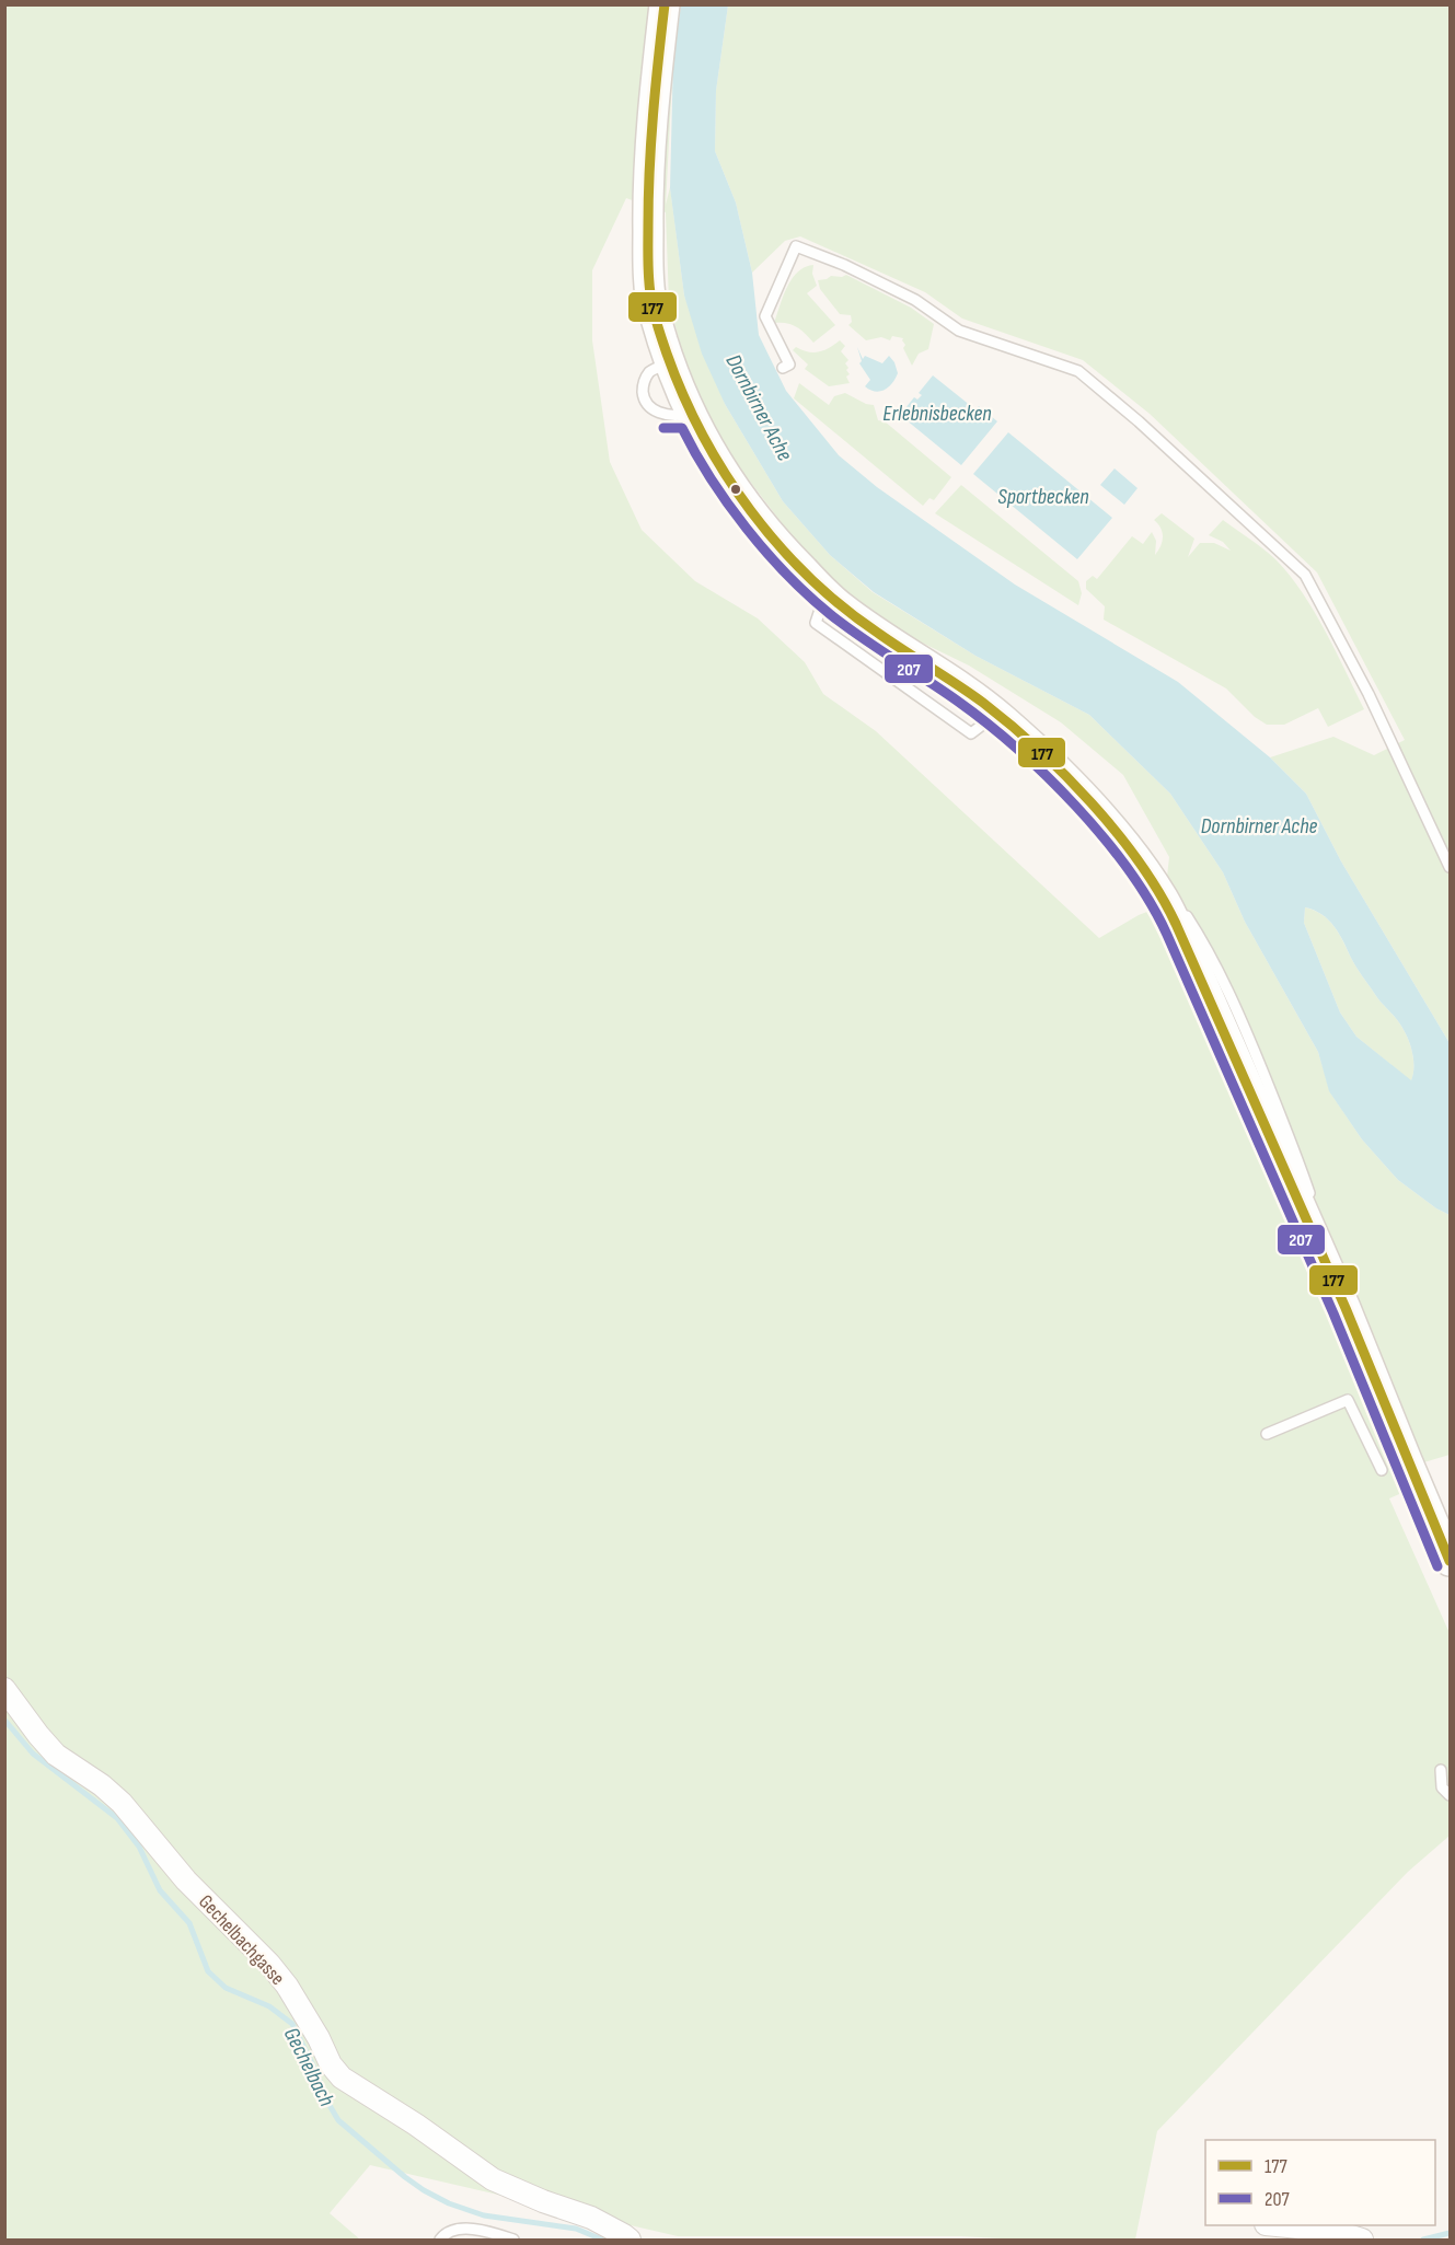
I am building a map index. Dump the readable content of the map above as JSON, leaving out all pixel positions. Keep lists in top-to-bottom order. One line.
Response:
{"streets":{"street":["Gechelbachgasse"]},"water":["Dornbirner Ache","Erlebnisbecken","Sportbecken","Gechelbach"],"lines":["transit line 177","transit line 207"],"legend":["177","207"]}
